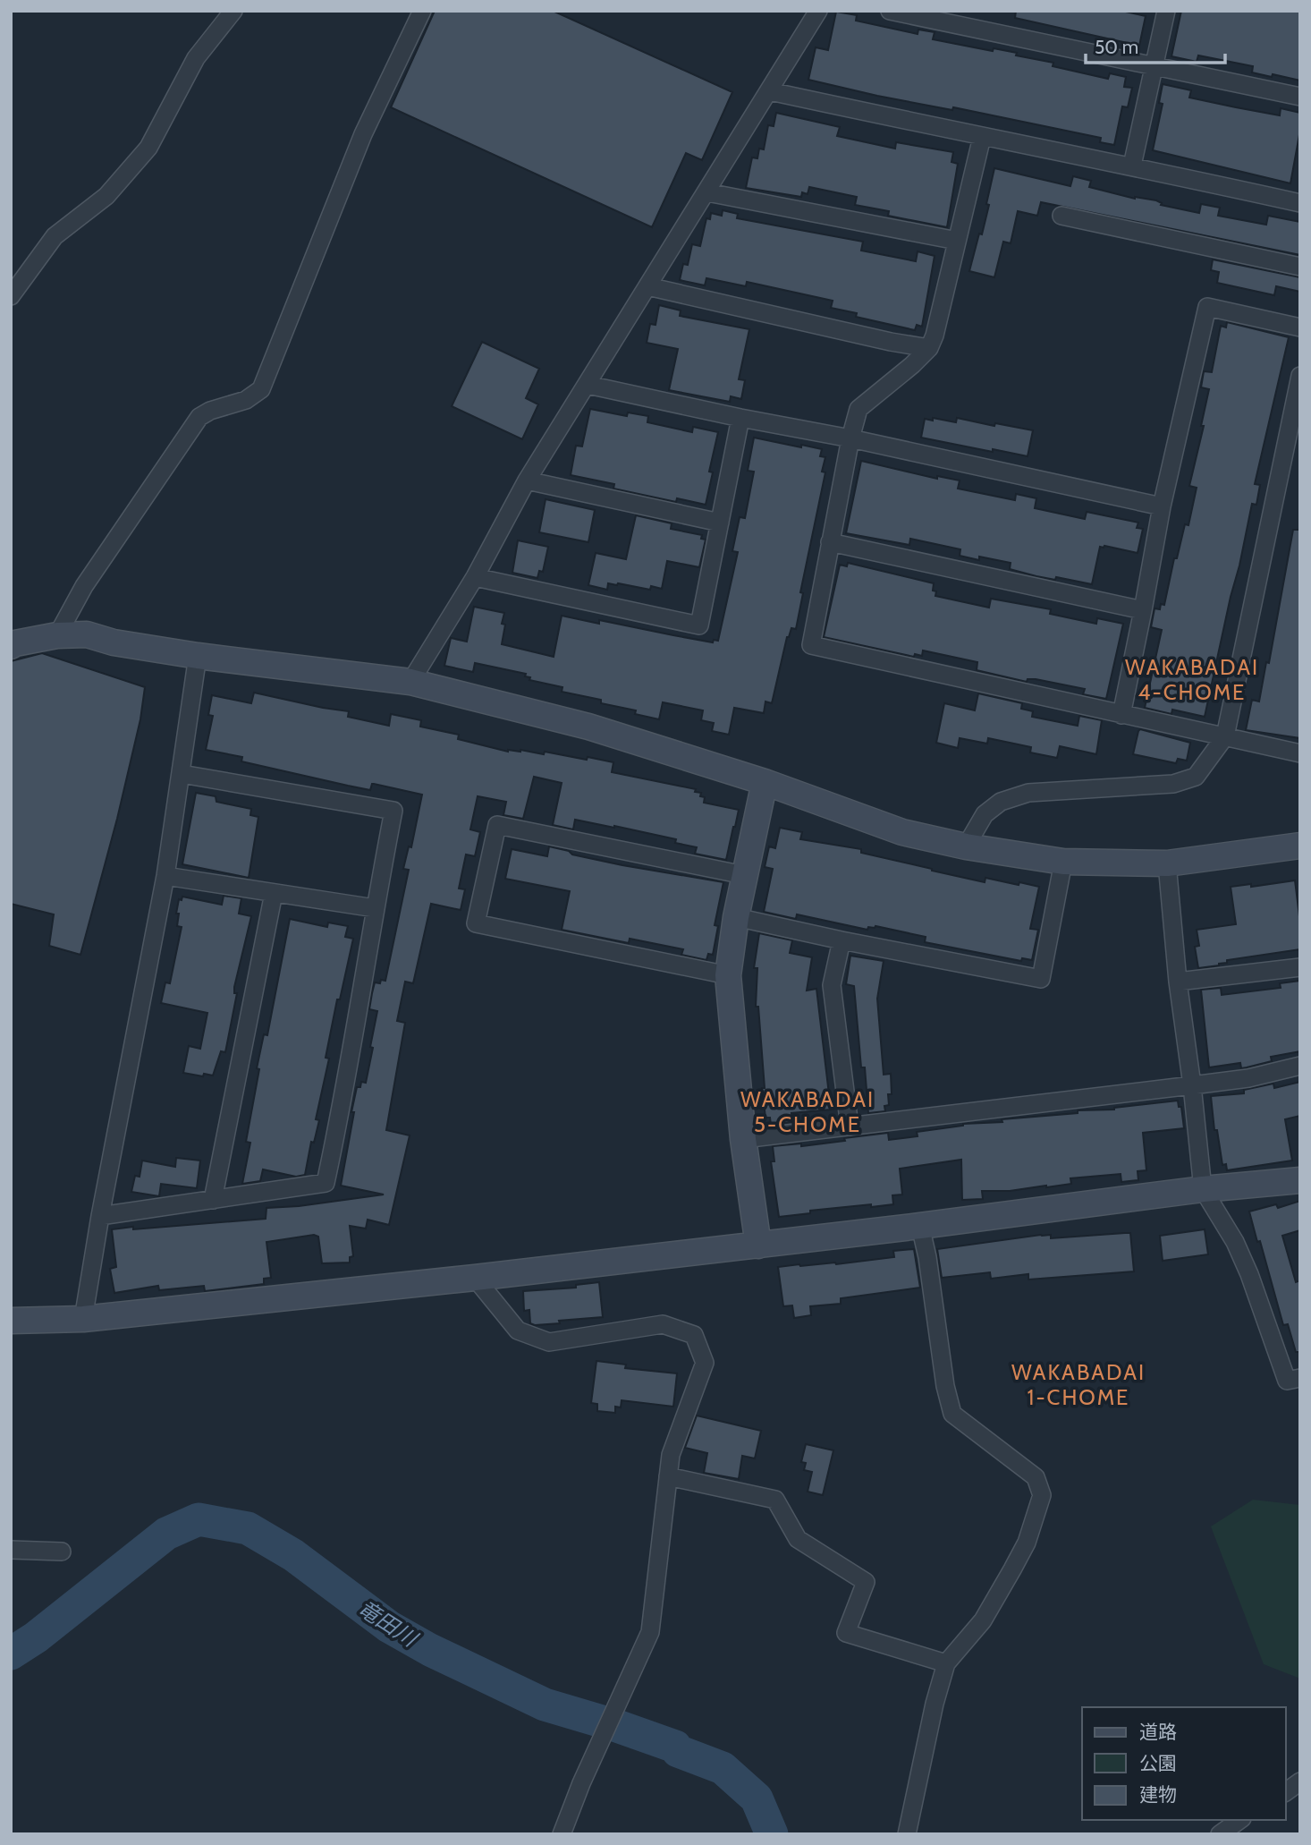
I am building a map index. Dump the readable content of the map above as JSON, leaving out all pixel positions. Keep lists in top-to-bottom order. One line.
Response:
{"districts":["WAKABADAI 4-CHOME","WAKABADAI 5-CHOME","WAKABADAI 1-CHOME"],"water":["竜田川"],"legend":["道路","公園","建物"],"scale_bar":"50 m"}
